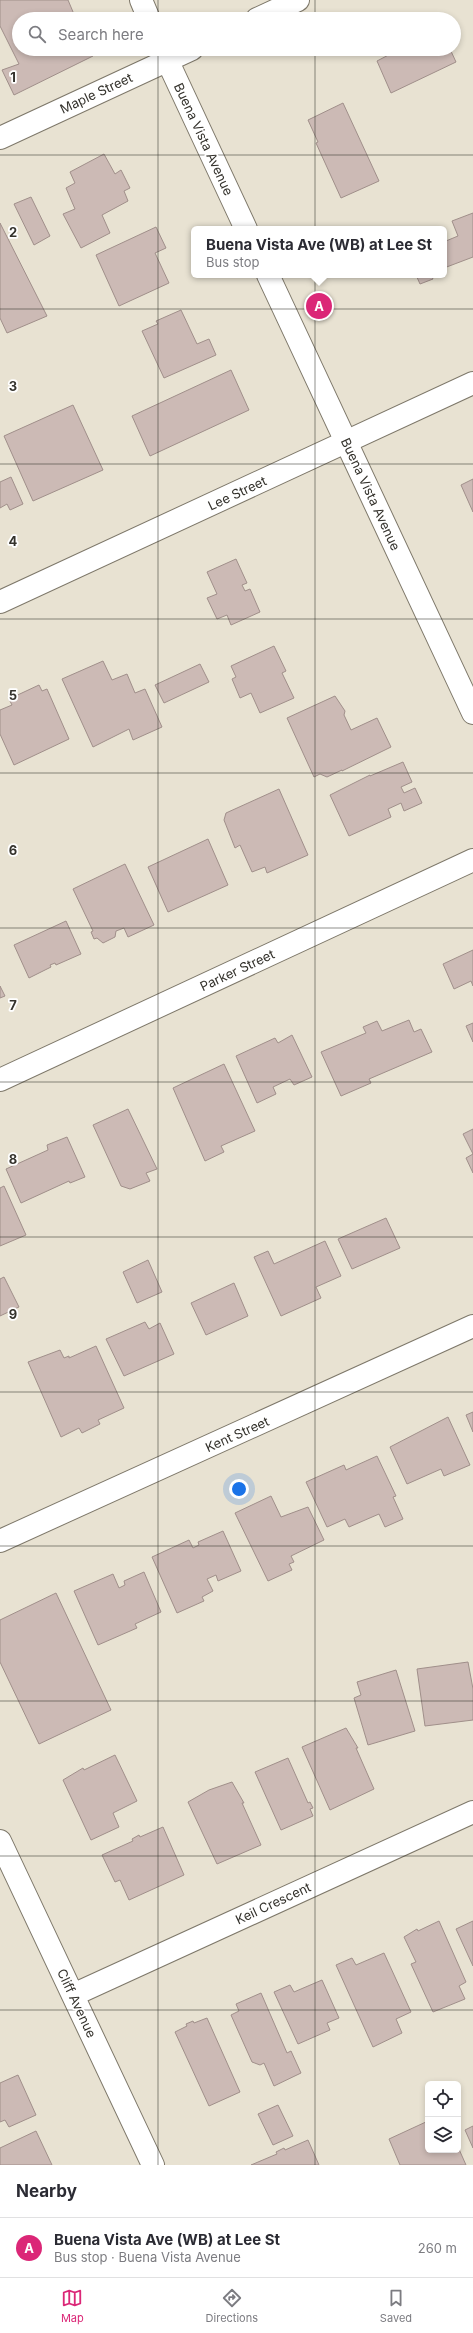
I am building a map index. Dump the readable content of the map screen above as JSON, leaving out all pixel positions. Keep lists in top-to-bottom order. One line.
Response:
{"streets":{"street":["Maple Street","Buena Vista Avenue","Lee Street","Parker Street","Kent Street","Keil Crescent","Cliff Avenue"]},"crossings":[["Buena Vista Avenue","Lee Street"],["Keil Crescent","Cliff Avenue"]],"page":{"search":"Search here","popup":["Buena Vista Ave (WB) at Lee St","Bus stop"],"pins":"A","heading":"Nearby","list":[{"mark":"A","name":"Buena Vista Ave (WB) at Lee St","note":"Bus stop · Buena Vista Avenue","value":"260 m"}],"nav":["Map","Directions","Saved"]},"grid":{"rows":["1","2","3","4","5","6","7","8","9"]}}
